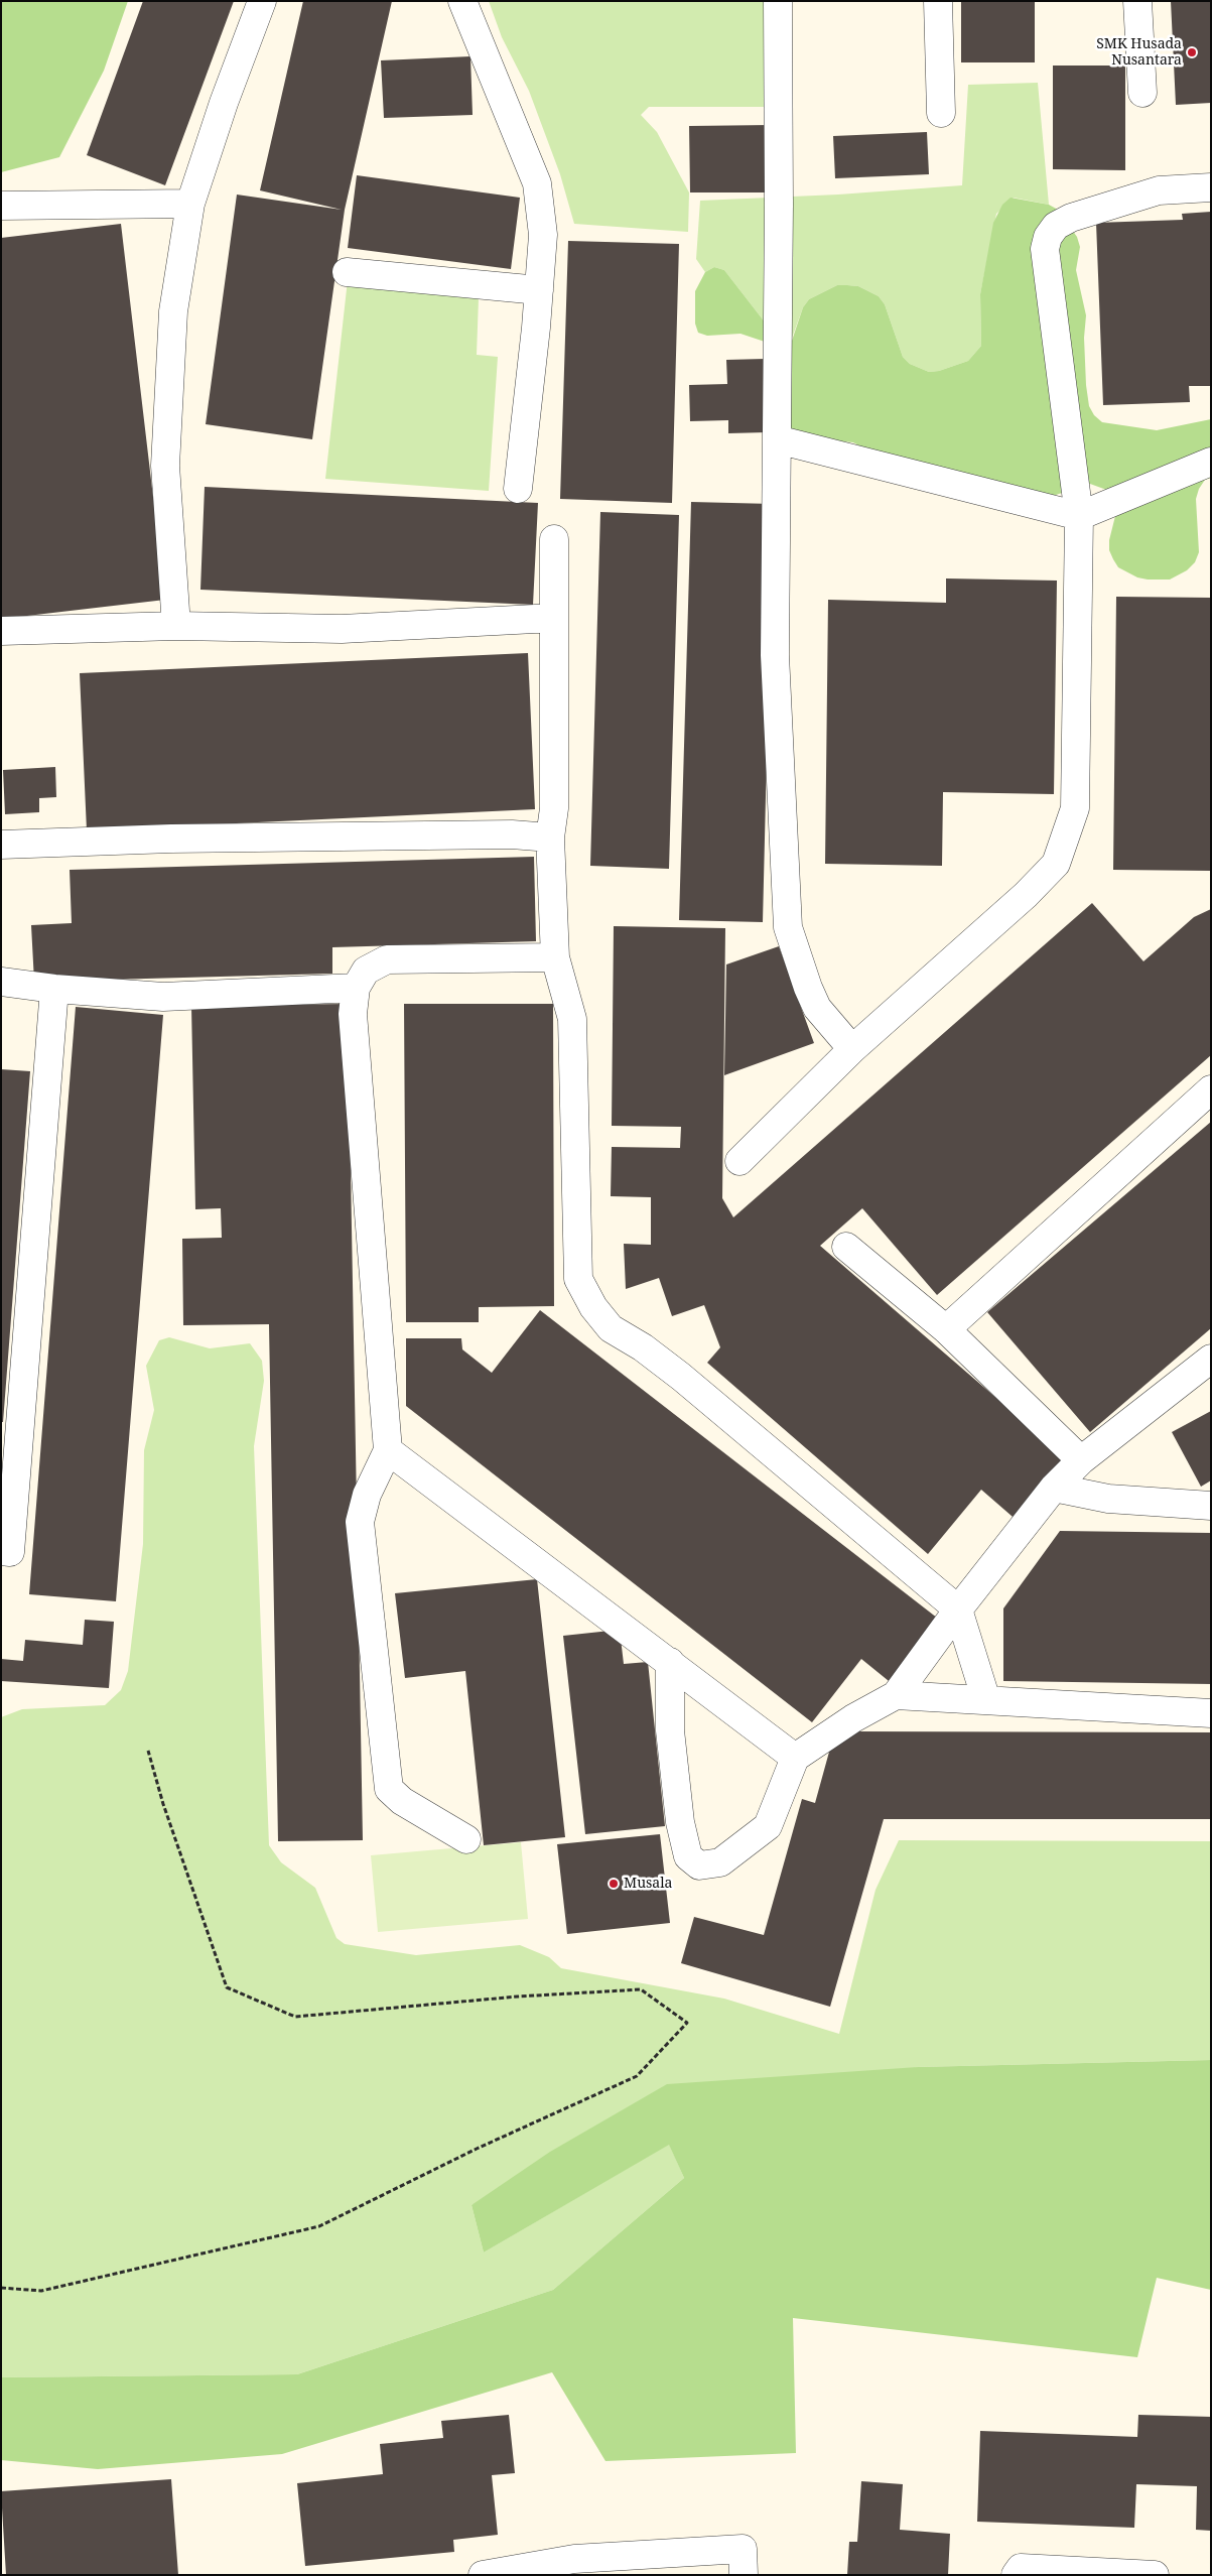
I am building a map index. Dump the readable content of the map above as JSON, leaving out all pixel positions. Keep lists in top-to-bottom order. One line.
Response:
{"places":["SMK Husada Nusantara","Musala"]}
